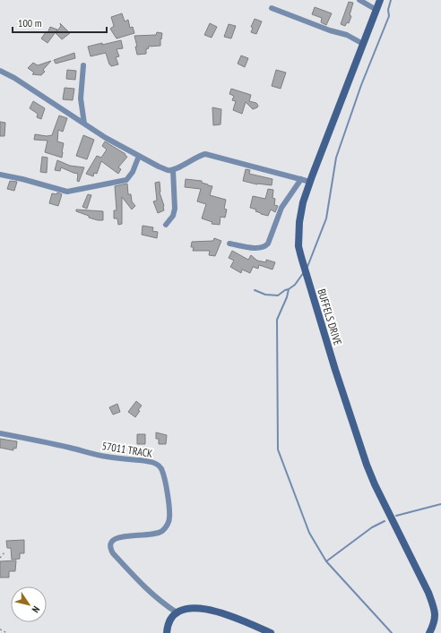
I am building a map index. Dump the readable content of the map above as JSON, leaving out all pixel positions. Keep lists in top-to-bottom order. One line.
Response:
{"streets":{"street":["BUFFELS DRIVE","57011 TRACK"]},"scale_bar":"100 m","north":"bottom right"}
